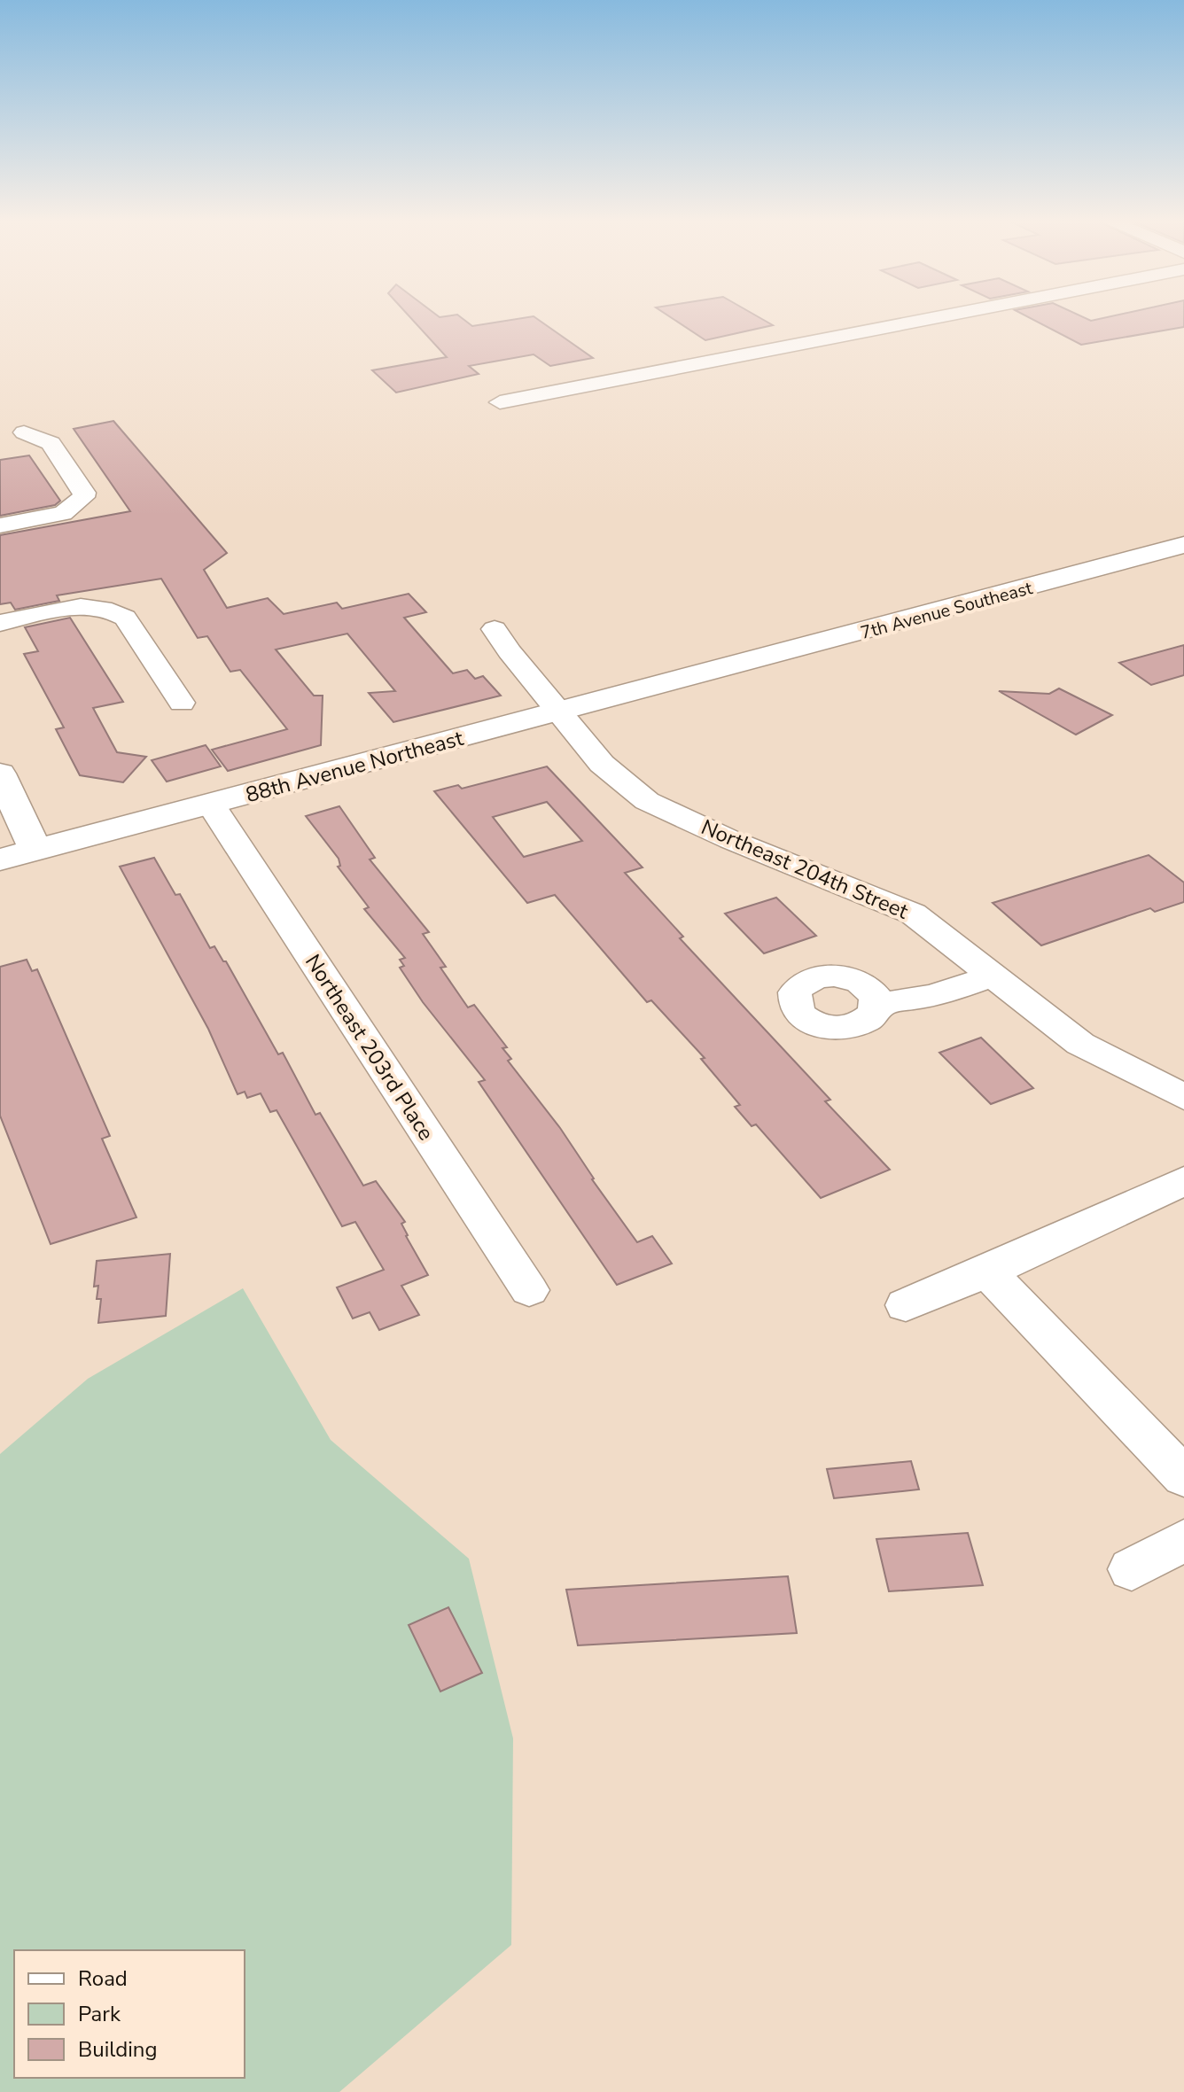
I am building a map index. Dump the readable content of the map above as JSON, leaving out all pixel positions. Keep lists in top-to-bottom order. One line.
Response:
{"streets":{"street":["7th Avenue Southeast","88th Avenue Northeast","Northeast 204th Street","Northeast 203rd Place"]},"crossings":[["7th Avenue Southeast","88th Avenue Northeast"],["88th Avenue Northeast","Northeast 204th Street"],["88th Avenue Northeast","Northeast 203rd Place"]],"legend":["Road","Park","Building"]}
